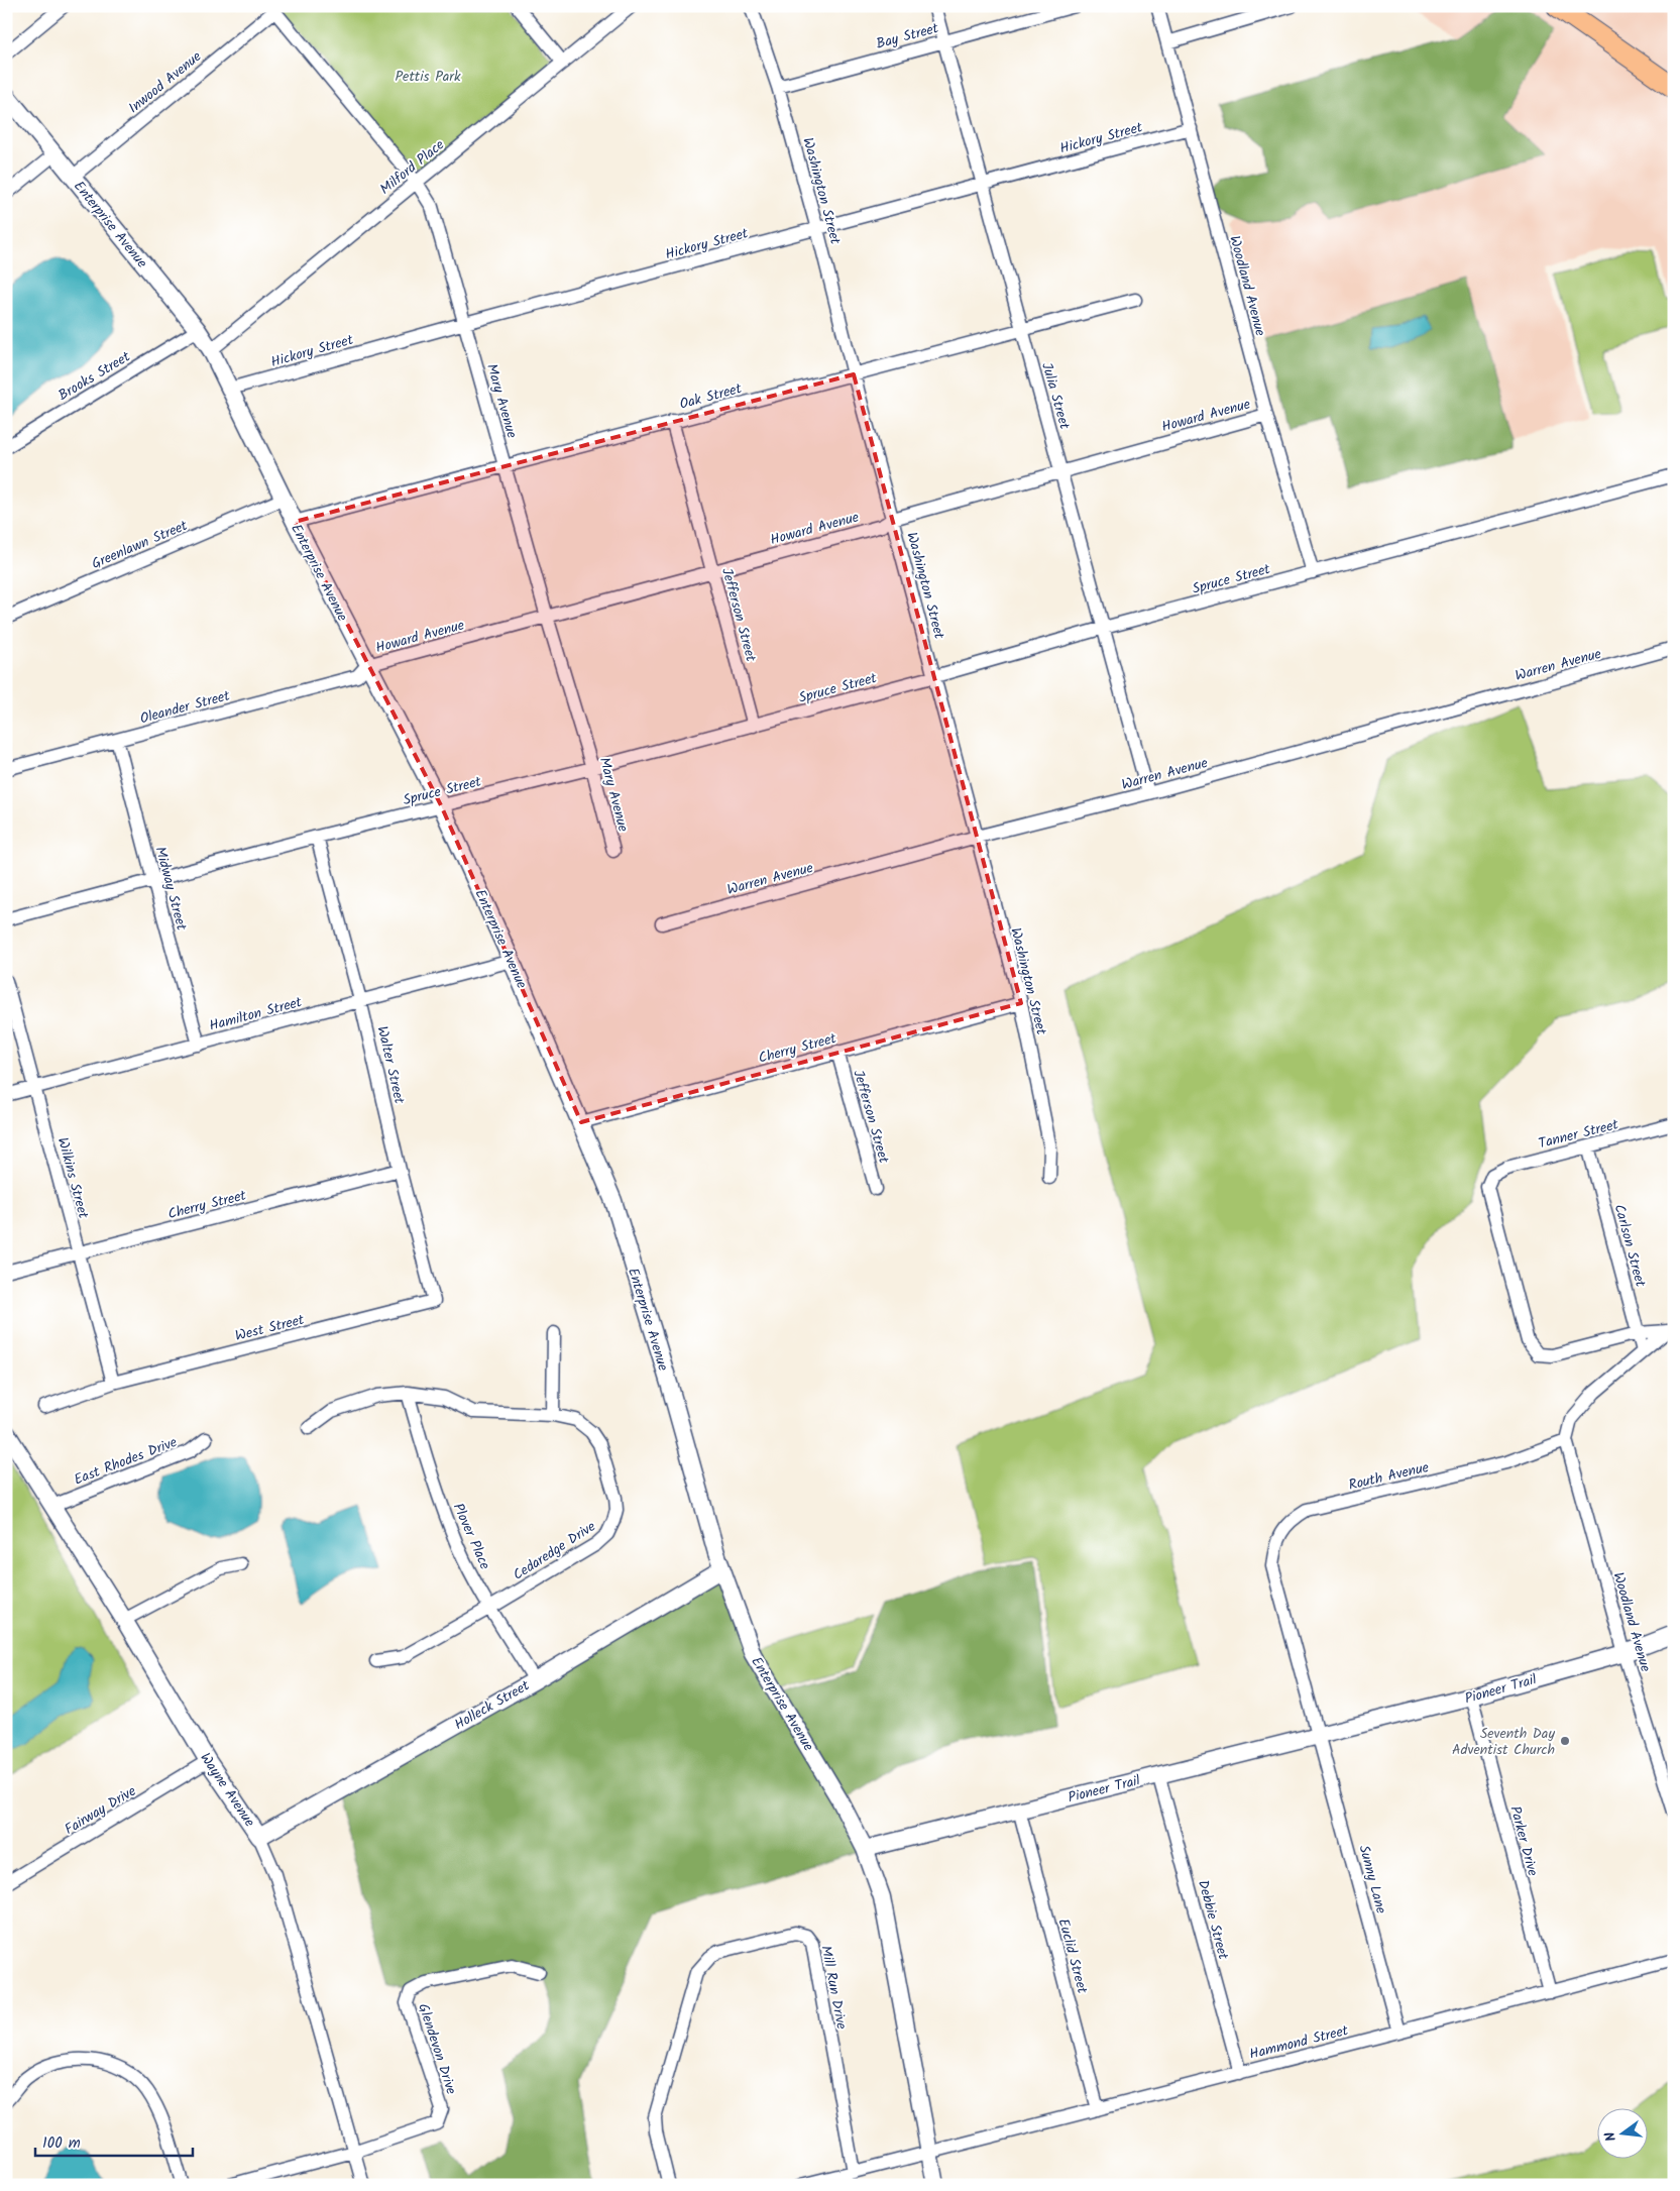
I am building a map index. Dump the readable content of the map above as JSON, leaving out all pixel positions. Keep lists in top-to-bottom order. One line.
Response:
{"streets":{"street":["Bay Street","Inwood Avenue","Hickory Street","Milford Place","Washington Street","Enterprise Avenue","Woodland Avenue","Brooks Street","Oak Street","Julia Street","Mary Avenue","Howard Avenue","Greenlawn Street","Spruce Street","Jefferson Street","Warren Avenue","Oleander Street","Midway Street","Hamilton Street","Cherry Street","Walter Street","Tanner Street","Wilkins Street","Carlson Street","West Street","East Rhodes Drive","Routh Avenue","Plover Place","Cedaredge Drive","Pioneer Trail","Holleck Street","Wayne Avenue","Fairway Drive","Parker Drive","Sunny Lane","Debbie Street","Euclid Street","Mill Run Drive","Hammond Street","Glendevon Drive"]},"crossings":[["Bay Street","Washington Street"],["Bay Street","Julia Street"],["Inwood Avenue","Enterprise Avenue"],["Inwood Avenue","Mary Avenue"],["Hickory Street","Washington Street"],["Hickory Street","Enterprise Avenue"],["Hickory Street","Woodland Avenue"],["Hickory Street","Julia Street"],["Hickory Street","Mary Avenue"],["Milford Place","Enterprise Avenue"],["Milford Place","Mary Avenue"],["Washington Street","Oak Street"],["Washington Street","Howard Avenue"],["Washington Street","Spruce Street"],["Washington Street","Warren Avenue"],["Washington Street","Cherry Street"],["Enterprise Avenue","Brooks Street"],["Enterprise Avenue","Oak Street"],["Enterprise Avenue","Howard Avenue"],["Enterprise Avenue","Greenlawn Street"],["Enterprise Avenue","Spruce Street"],["Enterprise Avenue","Oleander Street"],["Enterprise Avenue","Hamilton Street"],["Enterprise Avenue","Cherry Street"],["Enterprise Avenue","Pioneer Trail"],["Enterprise Avenue","Holleck Street"],["Woodland Avenue","Howard Avenue"],["Woodland Avenue","Spruce Street"],["Woodland Avenue","Routh Avenue"],["Woodland Avenue","Pioneer Trail"],["Oak Street","Julia Street"],["Oak Street","Mary Avenue"],["Oak Street","Jefferson Street"],["Julia Street","Howard Avenue"],["Julia Street","Spruce Street"],["Julia Street","Warren Avenue"],["Mary Avenue","Howard Avenue"],["Mary Avenue","Spruce Street"],["Howard Avenue","Jefferson Street"],["Howard Avenue","Oleander Street"],["Spruce Street","Jefferson Street"],["Spruce Street","Midway Street"],["Spruce Street","Walter Street"],["Jefferson Street","Cherry Street"],["Oleander Street","Midway Street"],["Midway Street","Hamilton Street"],["Hamilton Street","Walter Street"],["Hamilton Street","Wilkins Street"],["Cherry Street","Walter Street"],["Cherry Street","Wilkins Street"],["Walter Street","West Street"],["Tanner Street","Carlson Street"],["Wilkins Street","West Street"],["East Rhodes Drive","Wayne Avenue"],["Routh Avenue","Pioneer Trail"],["Routh Avenue","Sunny Lane"],["Plover Place","Cedaredge Drive"],["Plover Place","Holleck Street"],["Pioneer Trail","Parker Drive"],["Pioneer Trail","Sunny Lane"],["Pioneer Trail","Debbie Street"],["Pioneer Trail","Euclid Street"],["Holleck Street","Wayne Avenue"],["Wayne Avenue","Fairway Drive"],["Wayne Avenue","Glendevon Drive"],["Parker Drive","Hammond Street"],["Sunny Lane","Hammond Street"],["Debbie Street","Hammond Street"],["Euclid Street","Hammond Street"]],"parks":["Pettis Park"],"places":["Seventh Day Adventist Church"],"scale_bar":"100 m","north":"left"}
